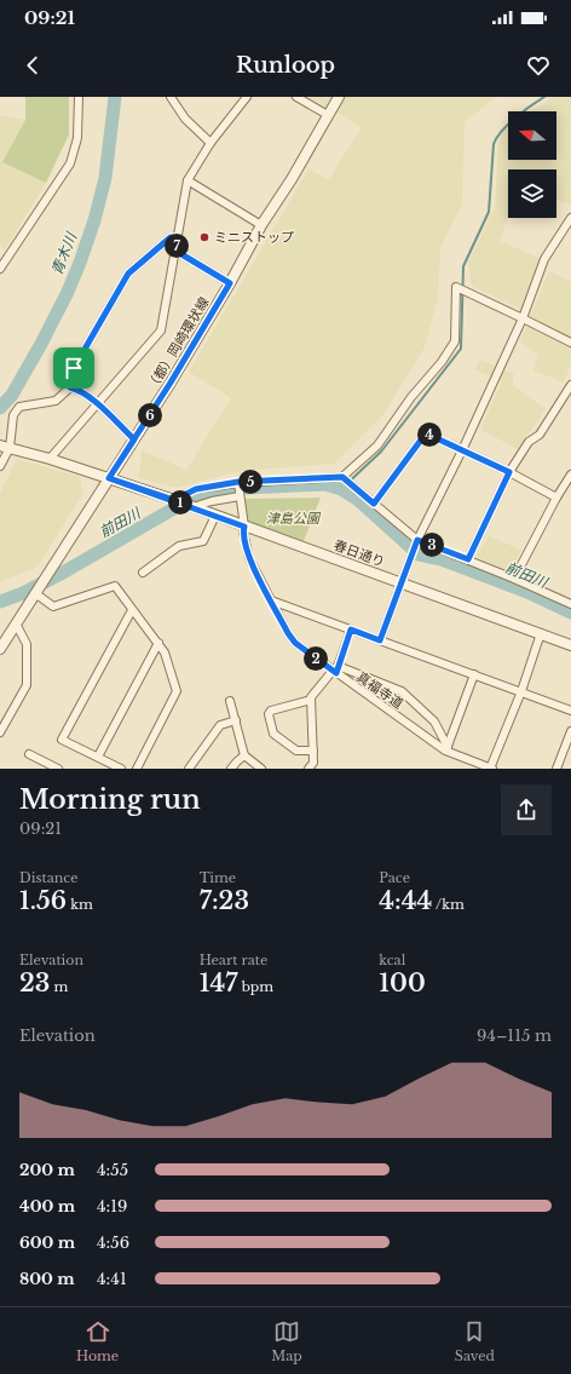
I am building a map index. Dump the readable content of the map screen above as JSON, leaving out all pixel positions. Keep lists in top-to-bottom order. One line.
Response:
{"streets":{"street":["（都）岡崎環状線","春日通り","真福寺道"]},"crossings":[["春日通り","真福寺道"]],"water":["青木川","前田川"],"parks":["津島公園"],"places":["ミニストップ"],"north":"left","page":{"status":"09:21","header":"Runloop","pins":["7","6","4","5","1","3","2"],"heading":["Morning run","09:21"],"stats":[["Distance","1.56 km"],["Time","7:23"],["Pace","4:44 /km"],["Elevation","23 m"],["Heart rate","147 bpm"],["kcal","100"]],"chart":["Elevation","94–115 m"],"list":[{"name":"200 m","note":"4:55"},{"name":"400 m","note":"4:19"},{"name":"600 m","note":"4:56"},{"name":"800 m","note":"4:41"}],"tabs":["Home","Map","Saved"]}}
